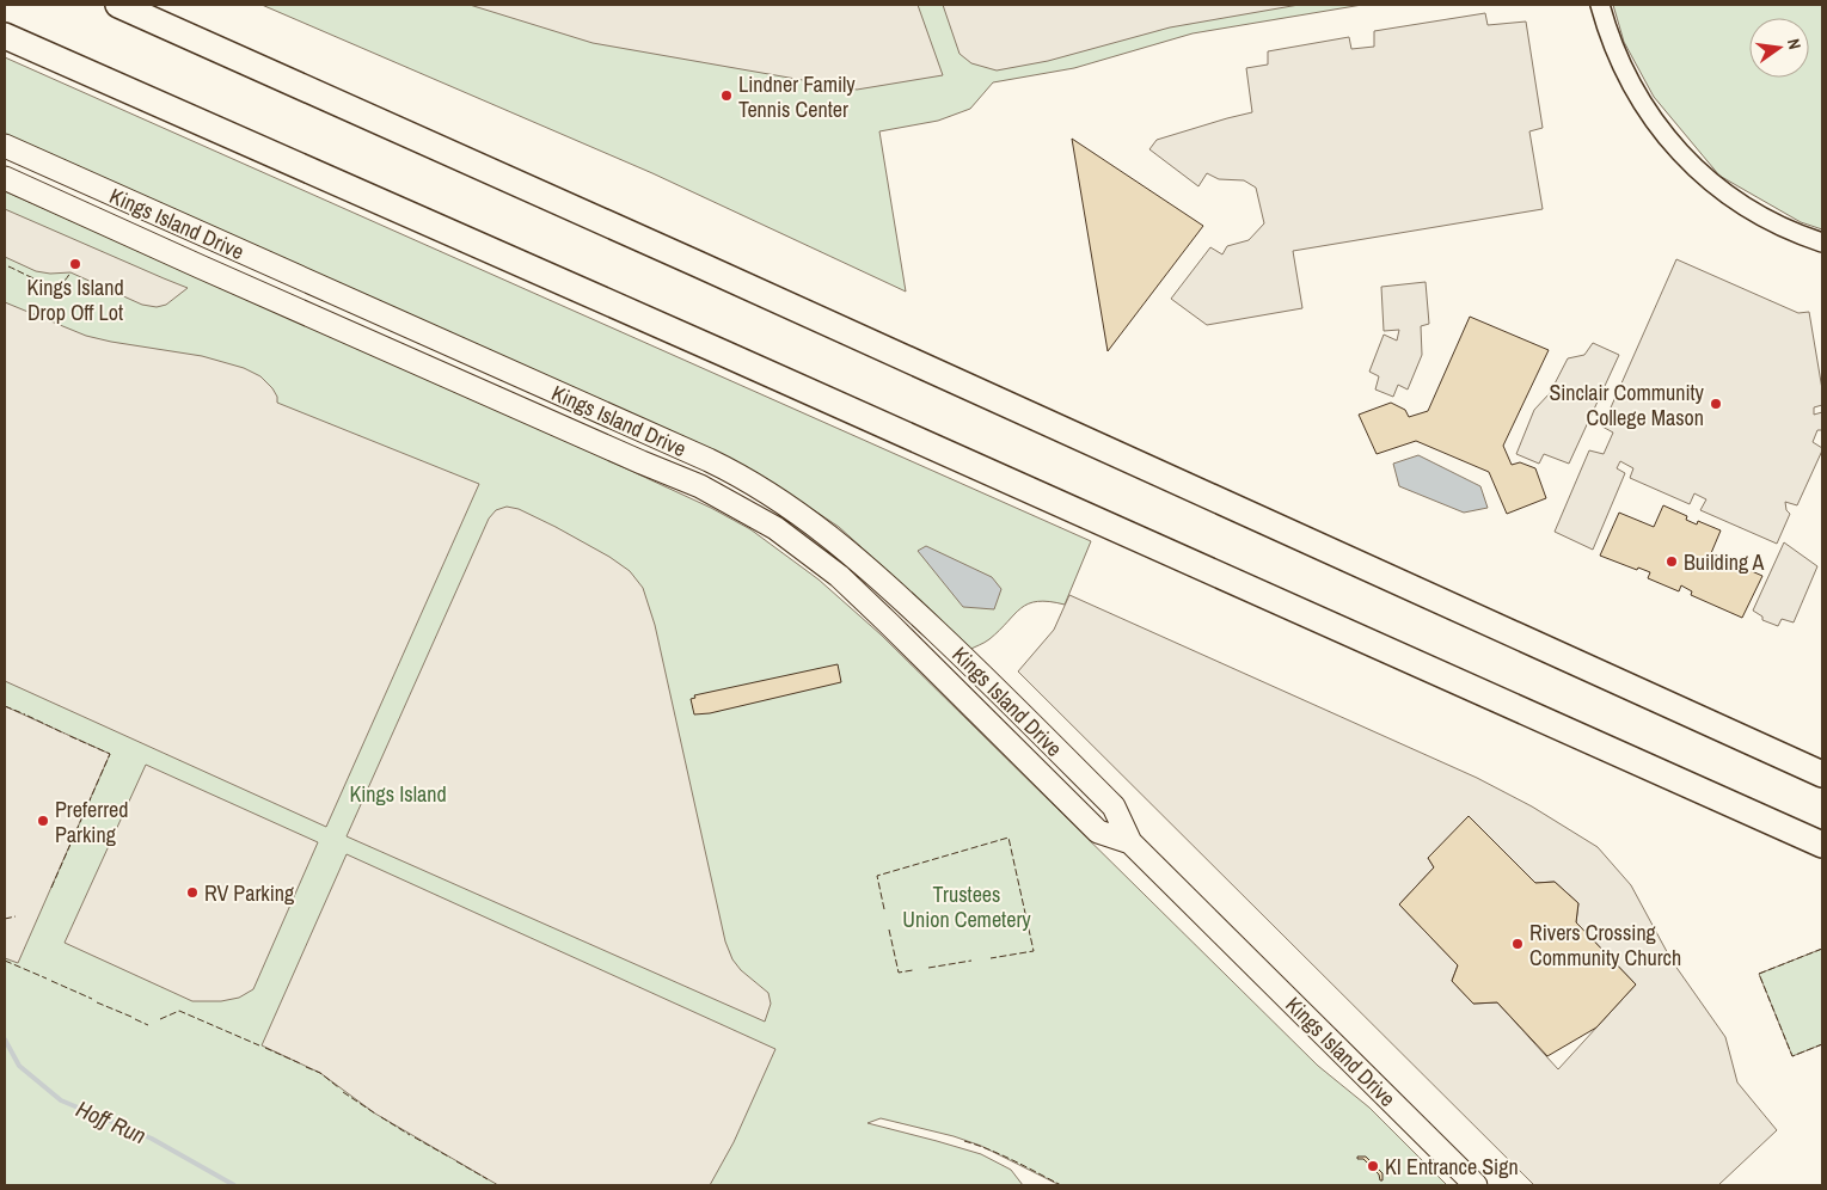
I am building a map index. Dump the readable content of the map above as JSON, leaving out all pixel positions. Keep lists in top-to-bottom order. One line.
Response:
{"streets":{"main road":["Kings Island Drive"]},"water":["Hoff Run"],"parks":["Kings Island","Trustees Union Cemetery"],"places":["Lindner Family Tennis Center","Kings Island Drop Off Lot","Sinclair Community College Mason","Building A","Preferred Parking","RV Parking","Rivers Crossing Community Church","KI Entrance Sign"],"north":"right"}
